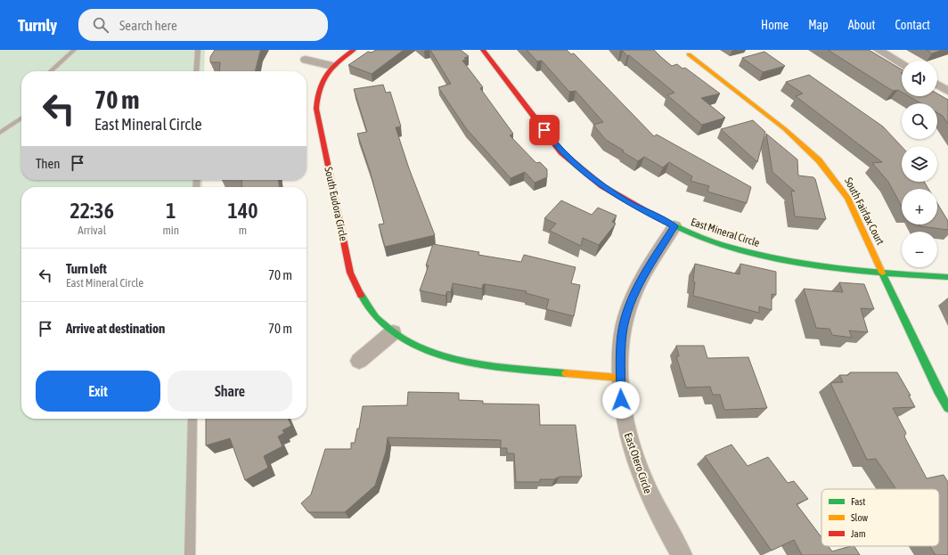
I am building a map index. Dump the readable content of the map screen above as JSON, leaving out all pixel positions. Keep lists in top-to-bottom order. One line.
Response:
{"streets":{"street":["South Eudora Circle","South Fairfax Court","East Mineral Circle","East Otero Circle"]},"crossings":[["South Eudora Circle","East Otero Circle"],["South Fairfax Court","East Mineral Circle"],["East Mineral Circle","East Otero Circle"]],"legend":["Fast","Slow","Jam"],"page":{"header":"Turnly","search":"Search here","nav":["Home","Map","About","Contact"],"map_buttons":["+","−"],"turn":["70 m","East Mineral Circle"],"then":"Then","eta":["22:36","Arrival","1","min","140","m"],"list":[{"name":"Turn left","note":"East Mineral Circle","value":"70 m"},{"name":"Arrive at destination","value":"70 m"}],"buttons":["Exit","Share"]}}
